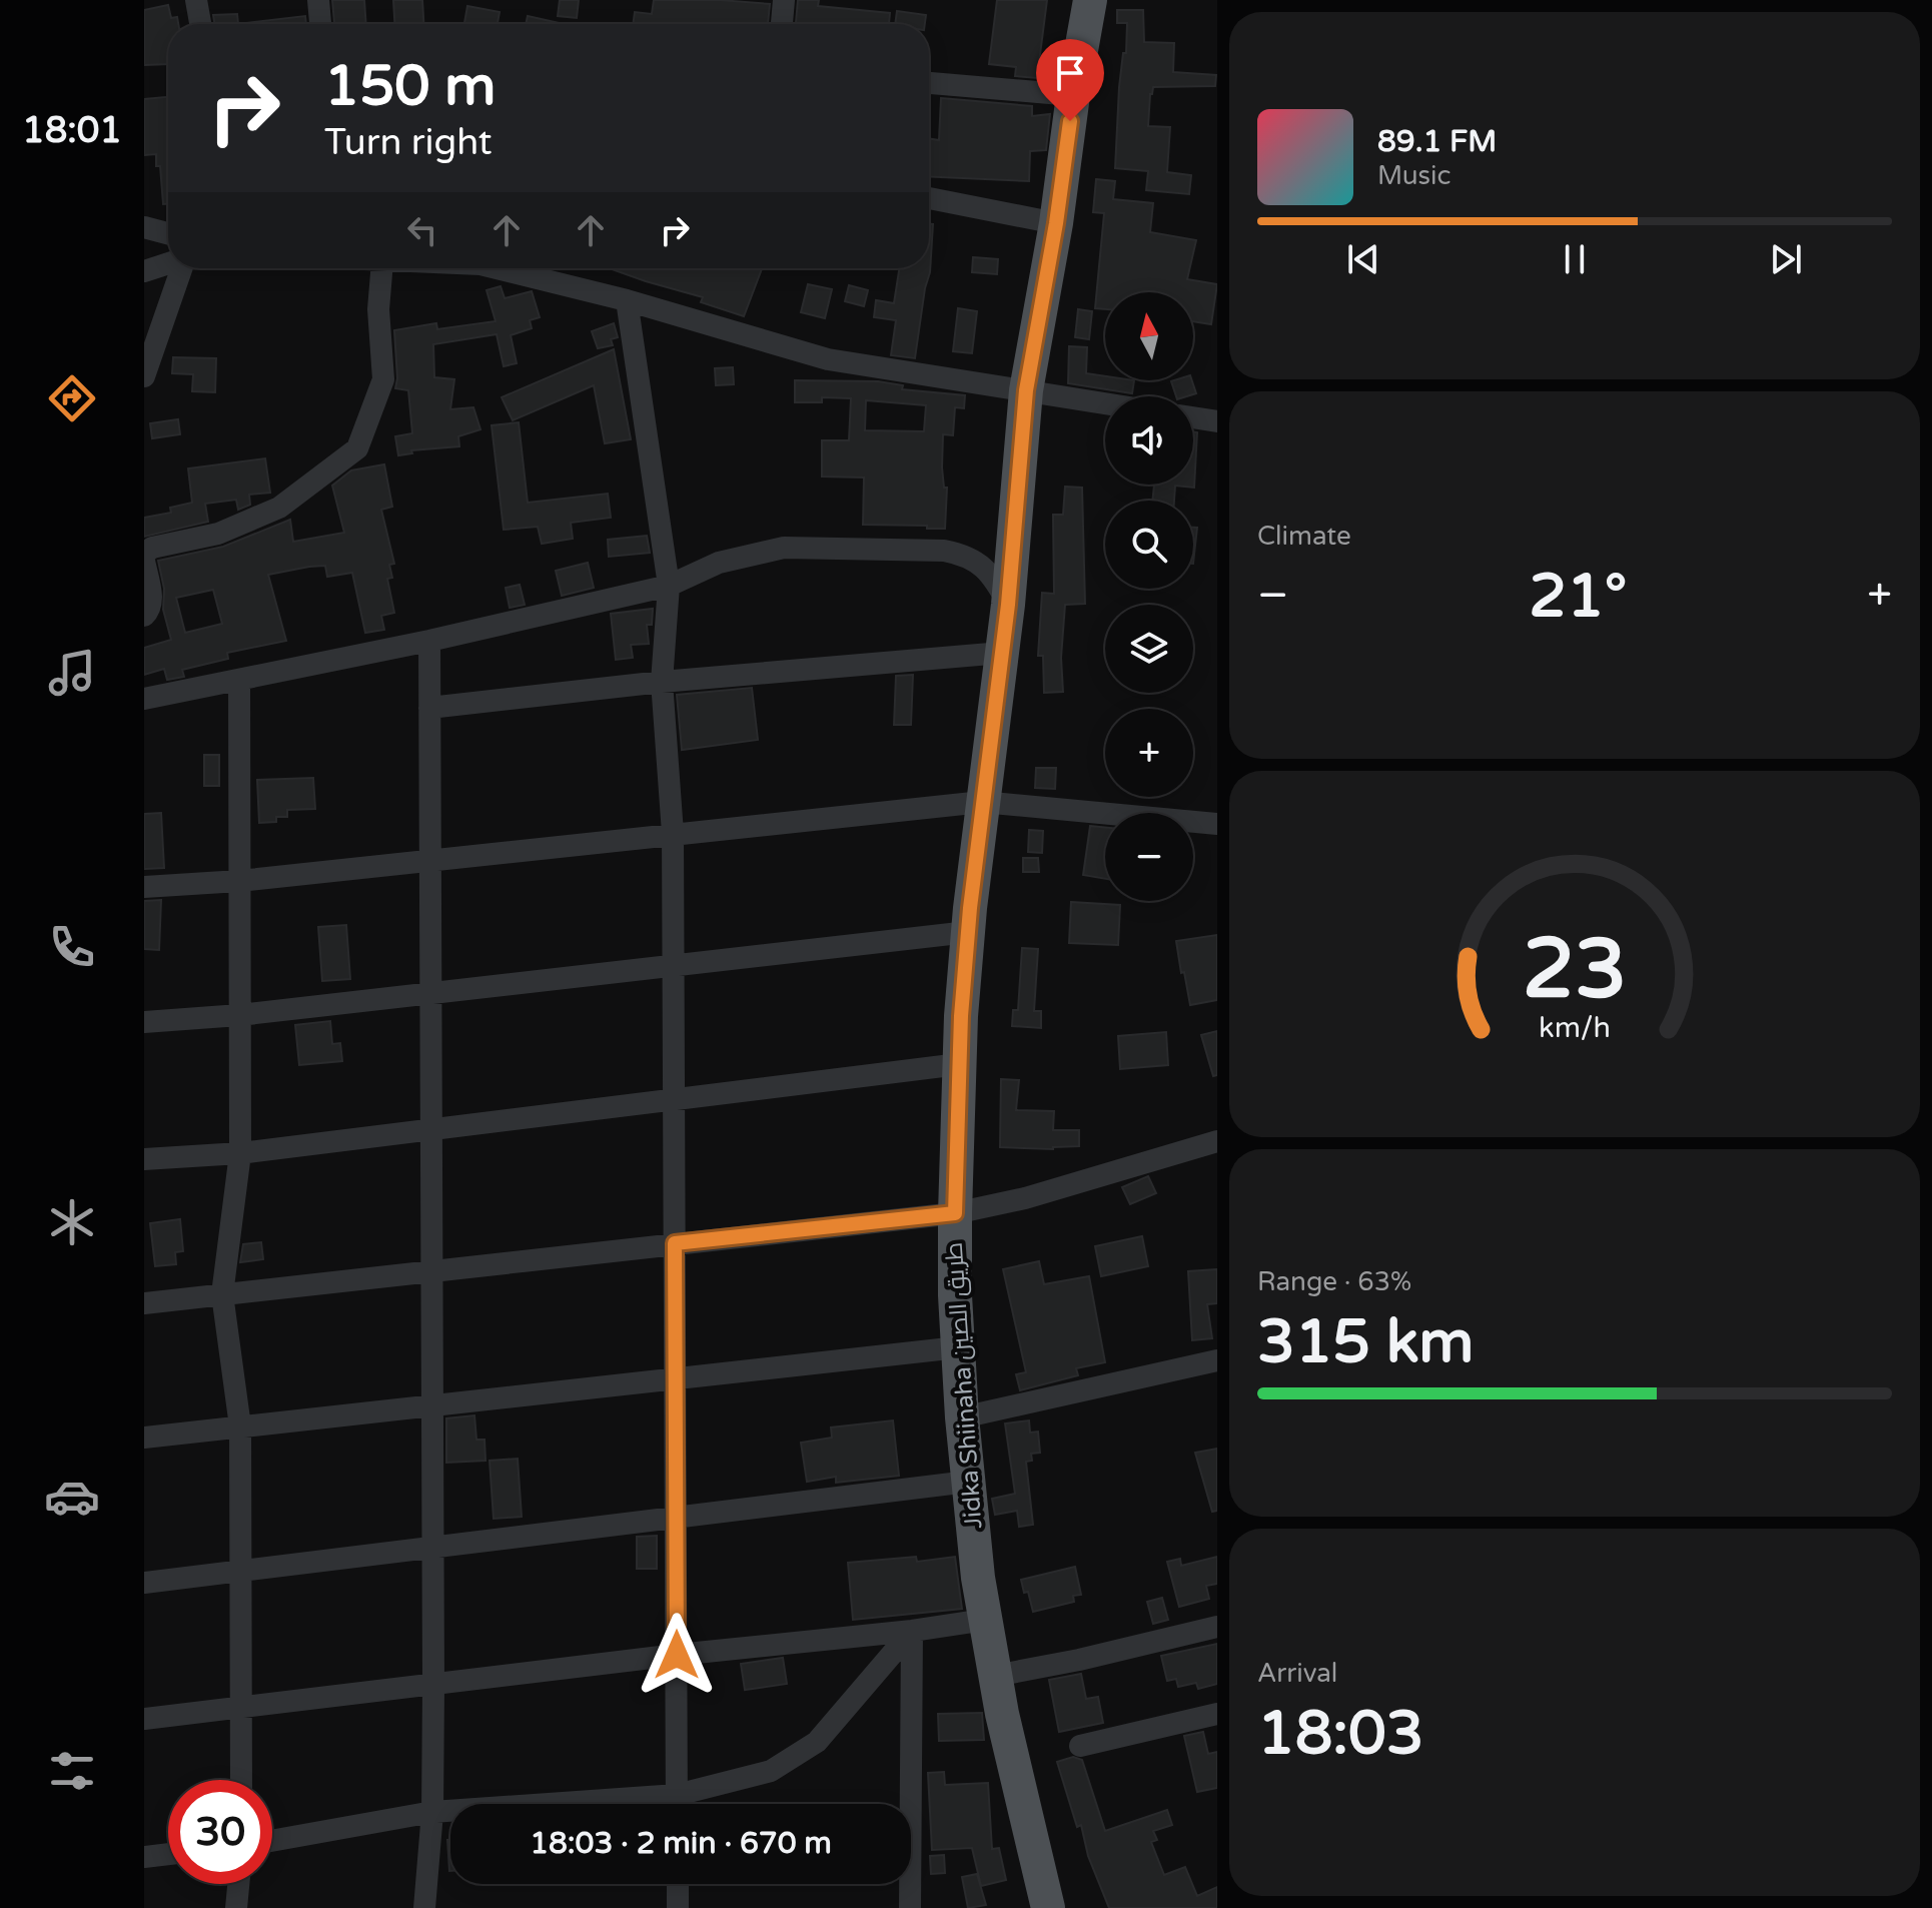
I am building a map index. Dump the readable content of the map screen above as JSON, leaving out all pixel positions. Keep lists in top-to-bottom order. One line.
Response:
{"streets":{"main road":["Jidka Shiinaha طريق الصين"]},"north":"top","page":{"tabs":"18:01","turn":["150 m","Turn right"],"song":["89.1 FM","Music"],"map_buttons":["+","−"],"tile":["Climate",["Range · 63%","315 km"],["Arrival","18:03"]],"heat":["−","21°","+"],"limit":"30","trip":"18:03 · 2 min · 670 m","gauge":["23","km/h"]}}
